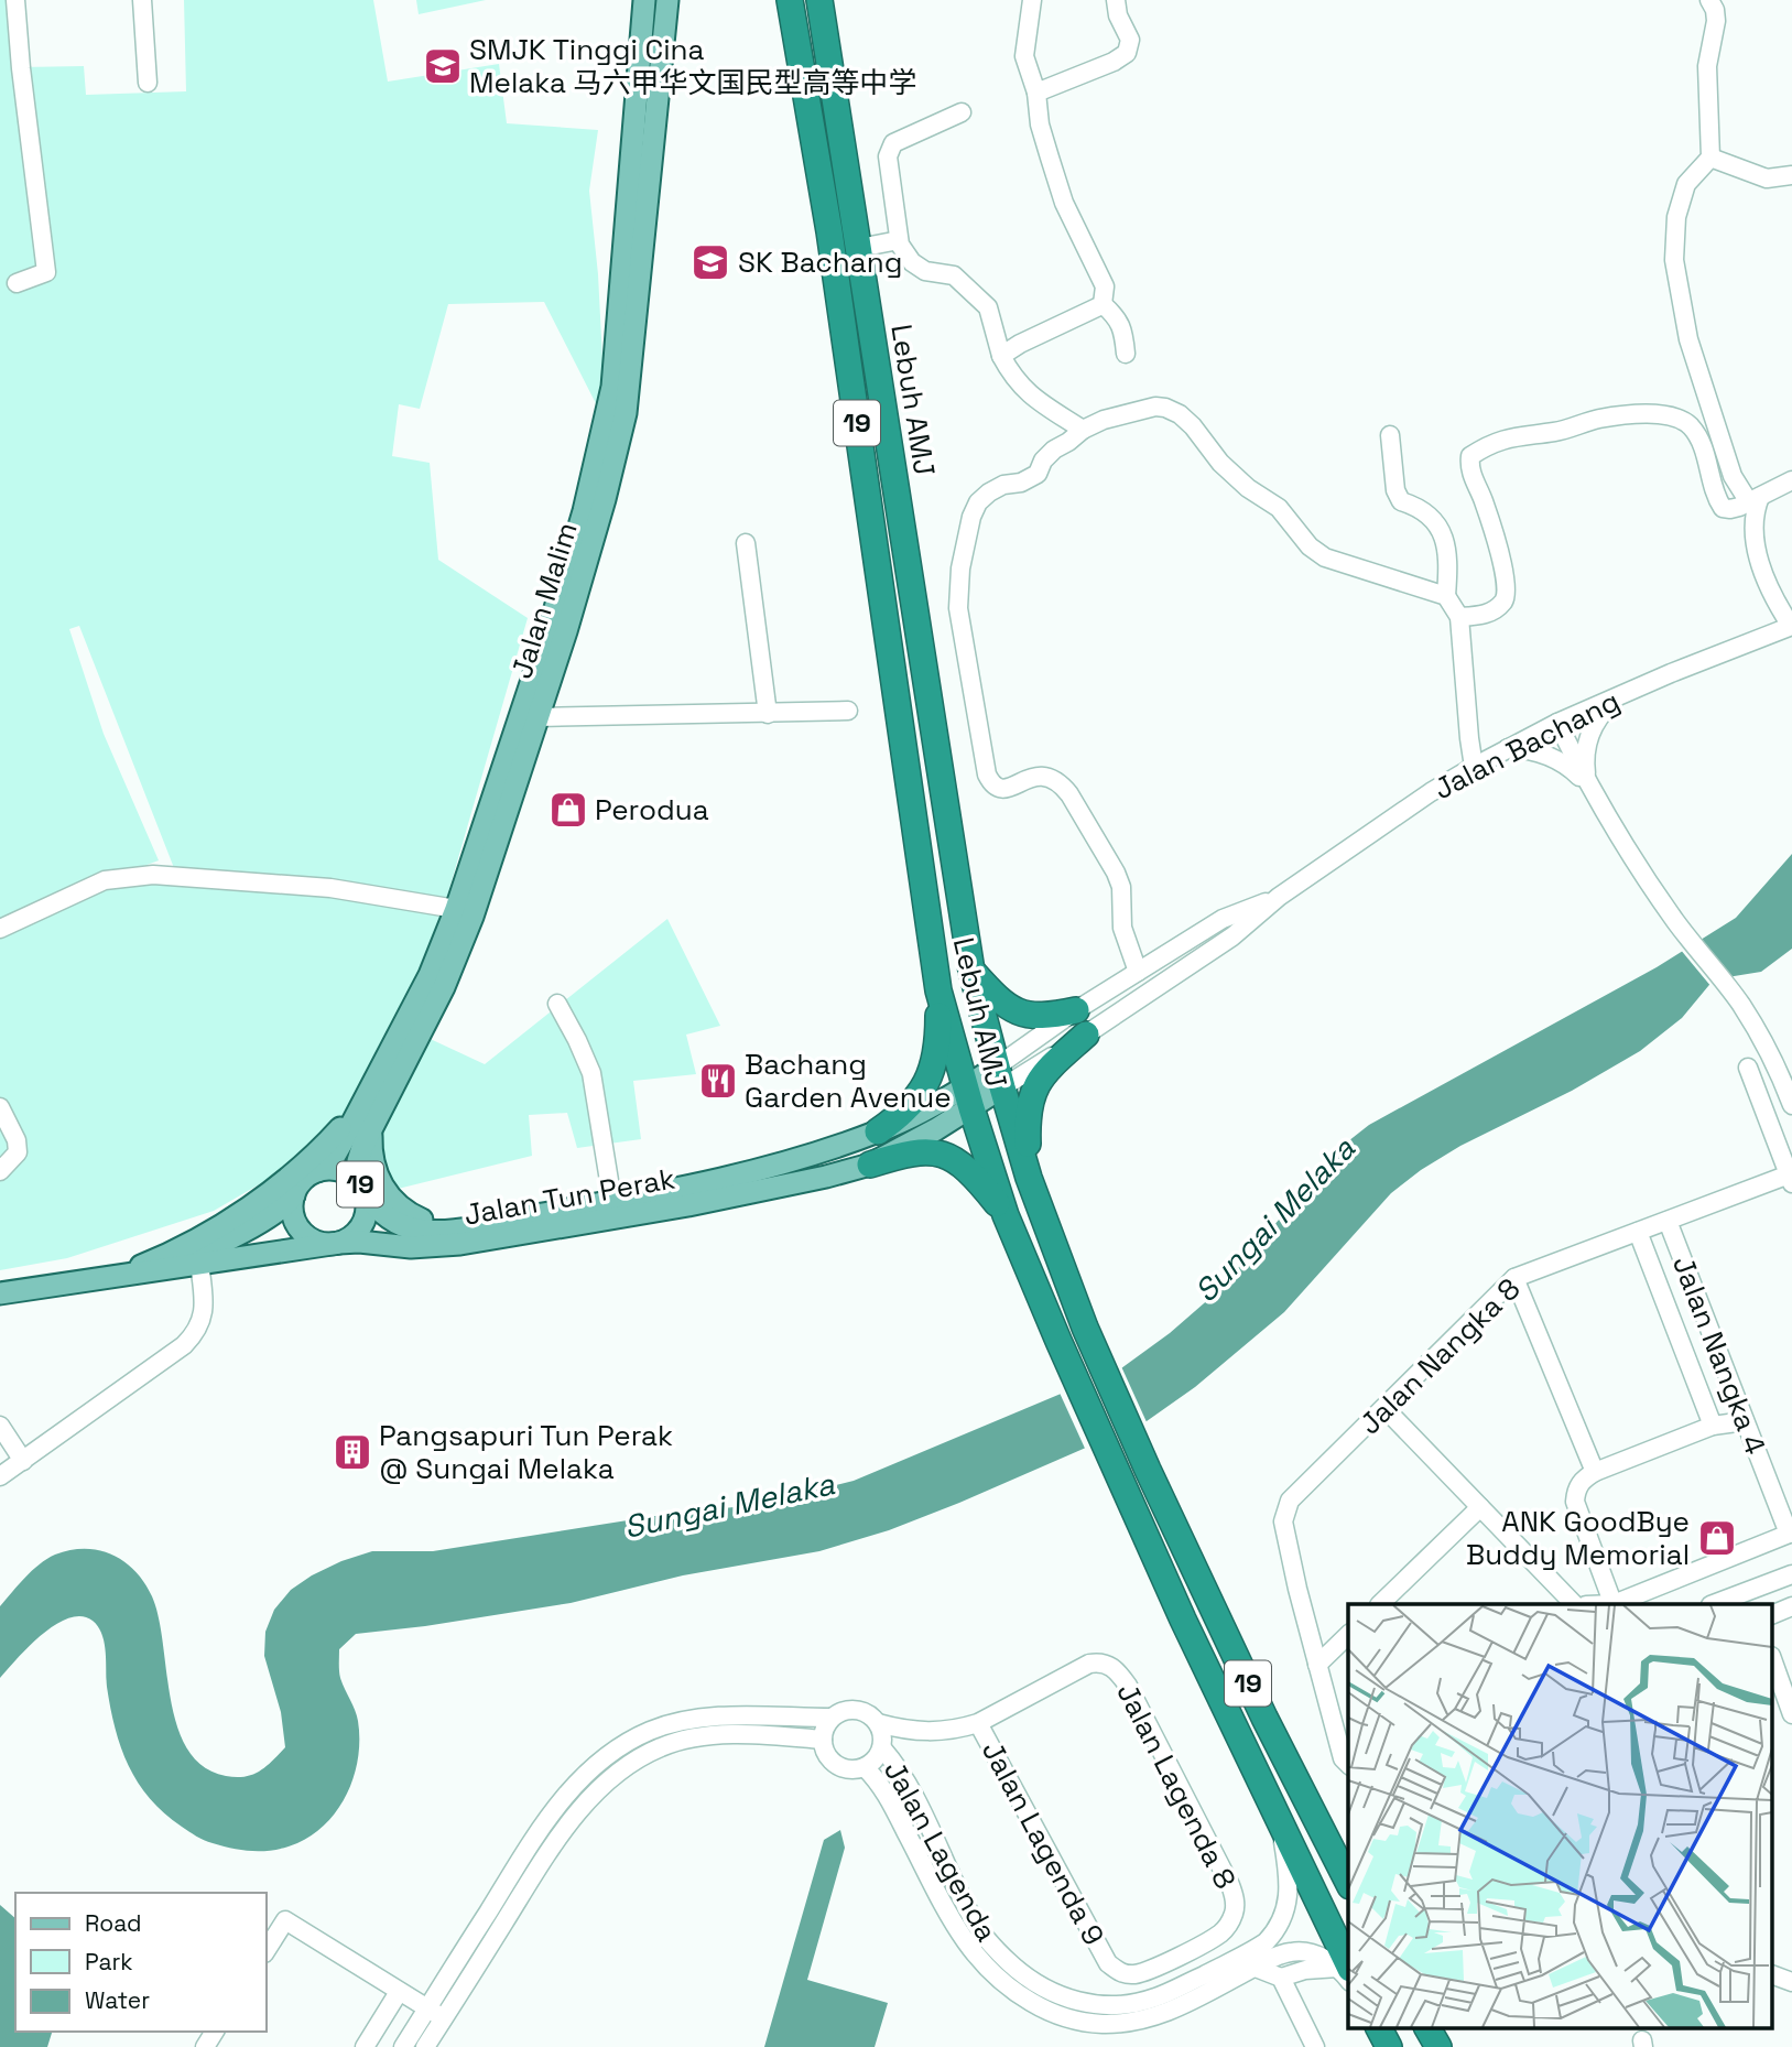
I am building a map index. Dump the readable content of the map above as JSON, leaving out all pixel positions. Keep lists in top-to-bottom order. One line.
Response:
{"streets":{"highway":["Lebuh AMJ","19"],"main road":["Jalan Malim","Jalan Tun Perak"],"street":["Jalan Bachang","Jalan Nangka 4","Jalan Nangka 8","Jalan Lagenda 8","Jalan Lagenda 9","Jalan Lagenda"]},"crossings":[["Lebuh AMJ","Jalan Bachang"],["Lebuh AMJ","Jalan Tun Perak"],["Lebuh AMJ","Jalan Lagenda"],["19","Jalan Malim"],["19","Jalan Tun Perak"],["Jalan Malim","Jalan Tun Perak"],["Jalan Nangka 4","Jalan Nangka 8"],["Jalan Lagenda 8","Jalan Lagenda 9"]],"water":["Sungai Melaka"],"places":{"school or university":["SMJK Tinggi Cina Melaka 马六甲华文国民型高等中学","SK Bachang"],"shop":["Perodua","ANK GoodBye Buddy Memorial"],"restaurant":["Bachang Garden Avenue"],"building":["Pangsapuri Tun Perak @ Sungai Melaka"]},"legend":["Road","Park","Water"]}
